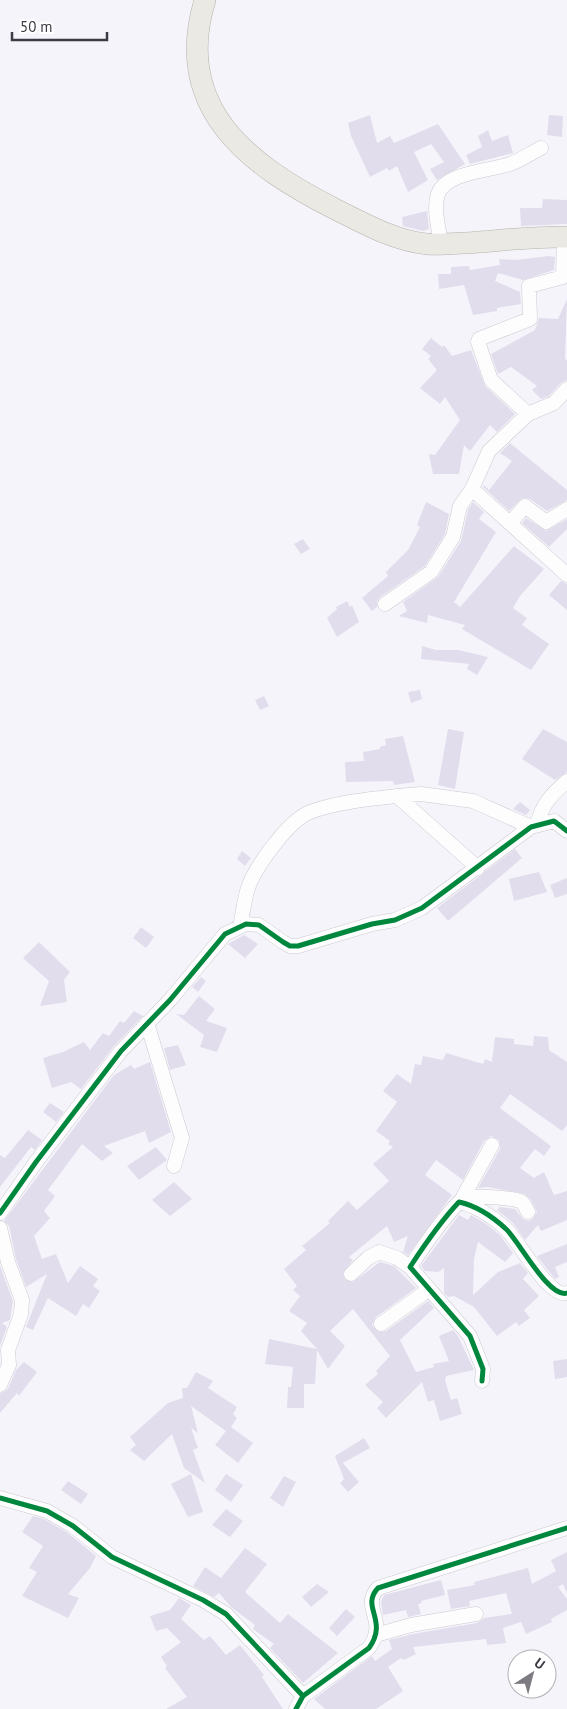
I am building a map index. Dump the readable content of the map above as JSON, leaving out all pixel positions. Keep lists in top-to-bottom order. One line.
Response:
{"scale_bar":"50 m","north":"top right"}
